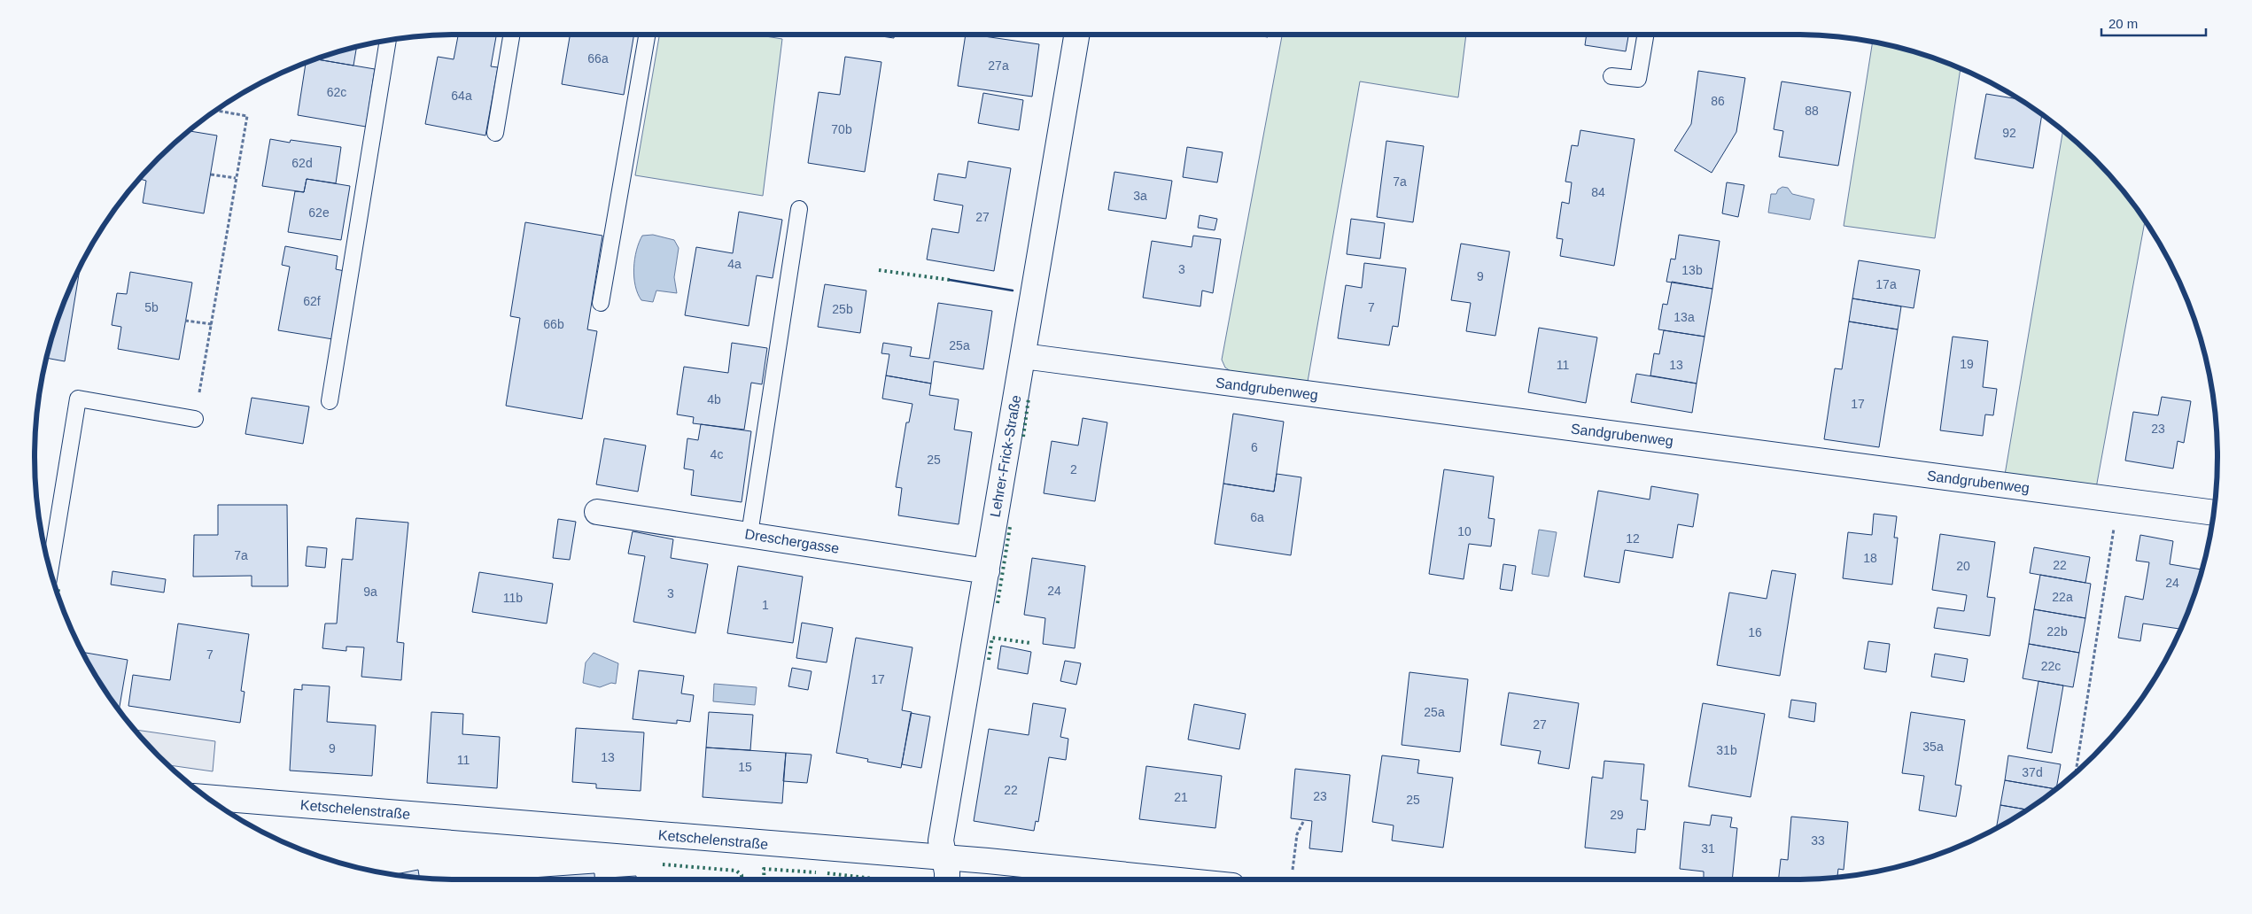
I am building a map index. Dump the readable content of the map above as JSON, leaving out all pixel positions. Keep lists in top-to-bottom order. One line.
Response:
{"streets":{"street":["Sandgrubenweg","Lehrer-Frick-Straße","Dreschergasse","Ketschelenstraße"]},"crossings":[["Sandgrubenweg","Lehrer-Frick-Straße"],["Lehrer-Frick-Straße","Dreschergasse"],["Lehrer-Frick-Straße","Ketschelenstraße"]],"house_numbers":["66a","27a","62c","64a","86","88","70b","92","62d","7a","84","3a","62e","27","4a","3","13b","9","17a","62f","5b","7","25b","13a","66b","25a","19","11","13","4b","17","23","6","4c","25","2","6a","10","12","7a","18","22","20","24","24","9a","3","22a","11b","1","22b","16","7","22c","17","25a","27","35a","9","31b","13","11","15","37d","22","23","21","25","29","33","31"],"scale_bar":"20 m"}
